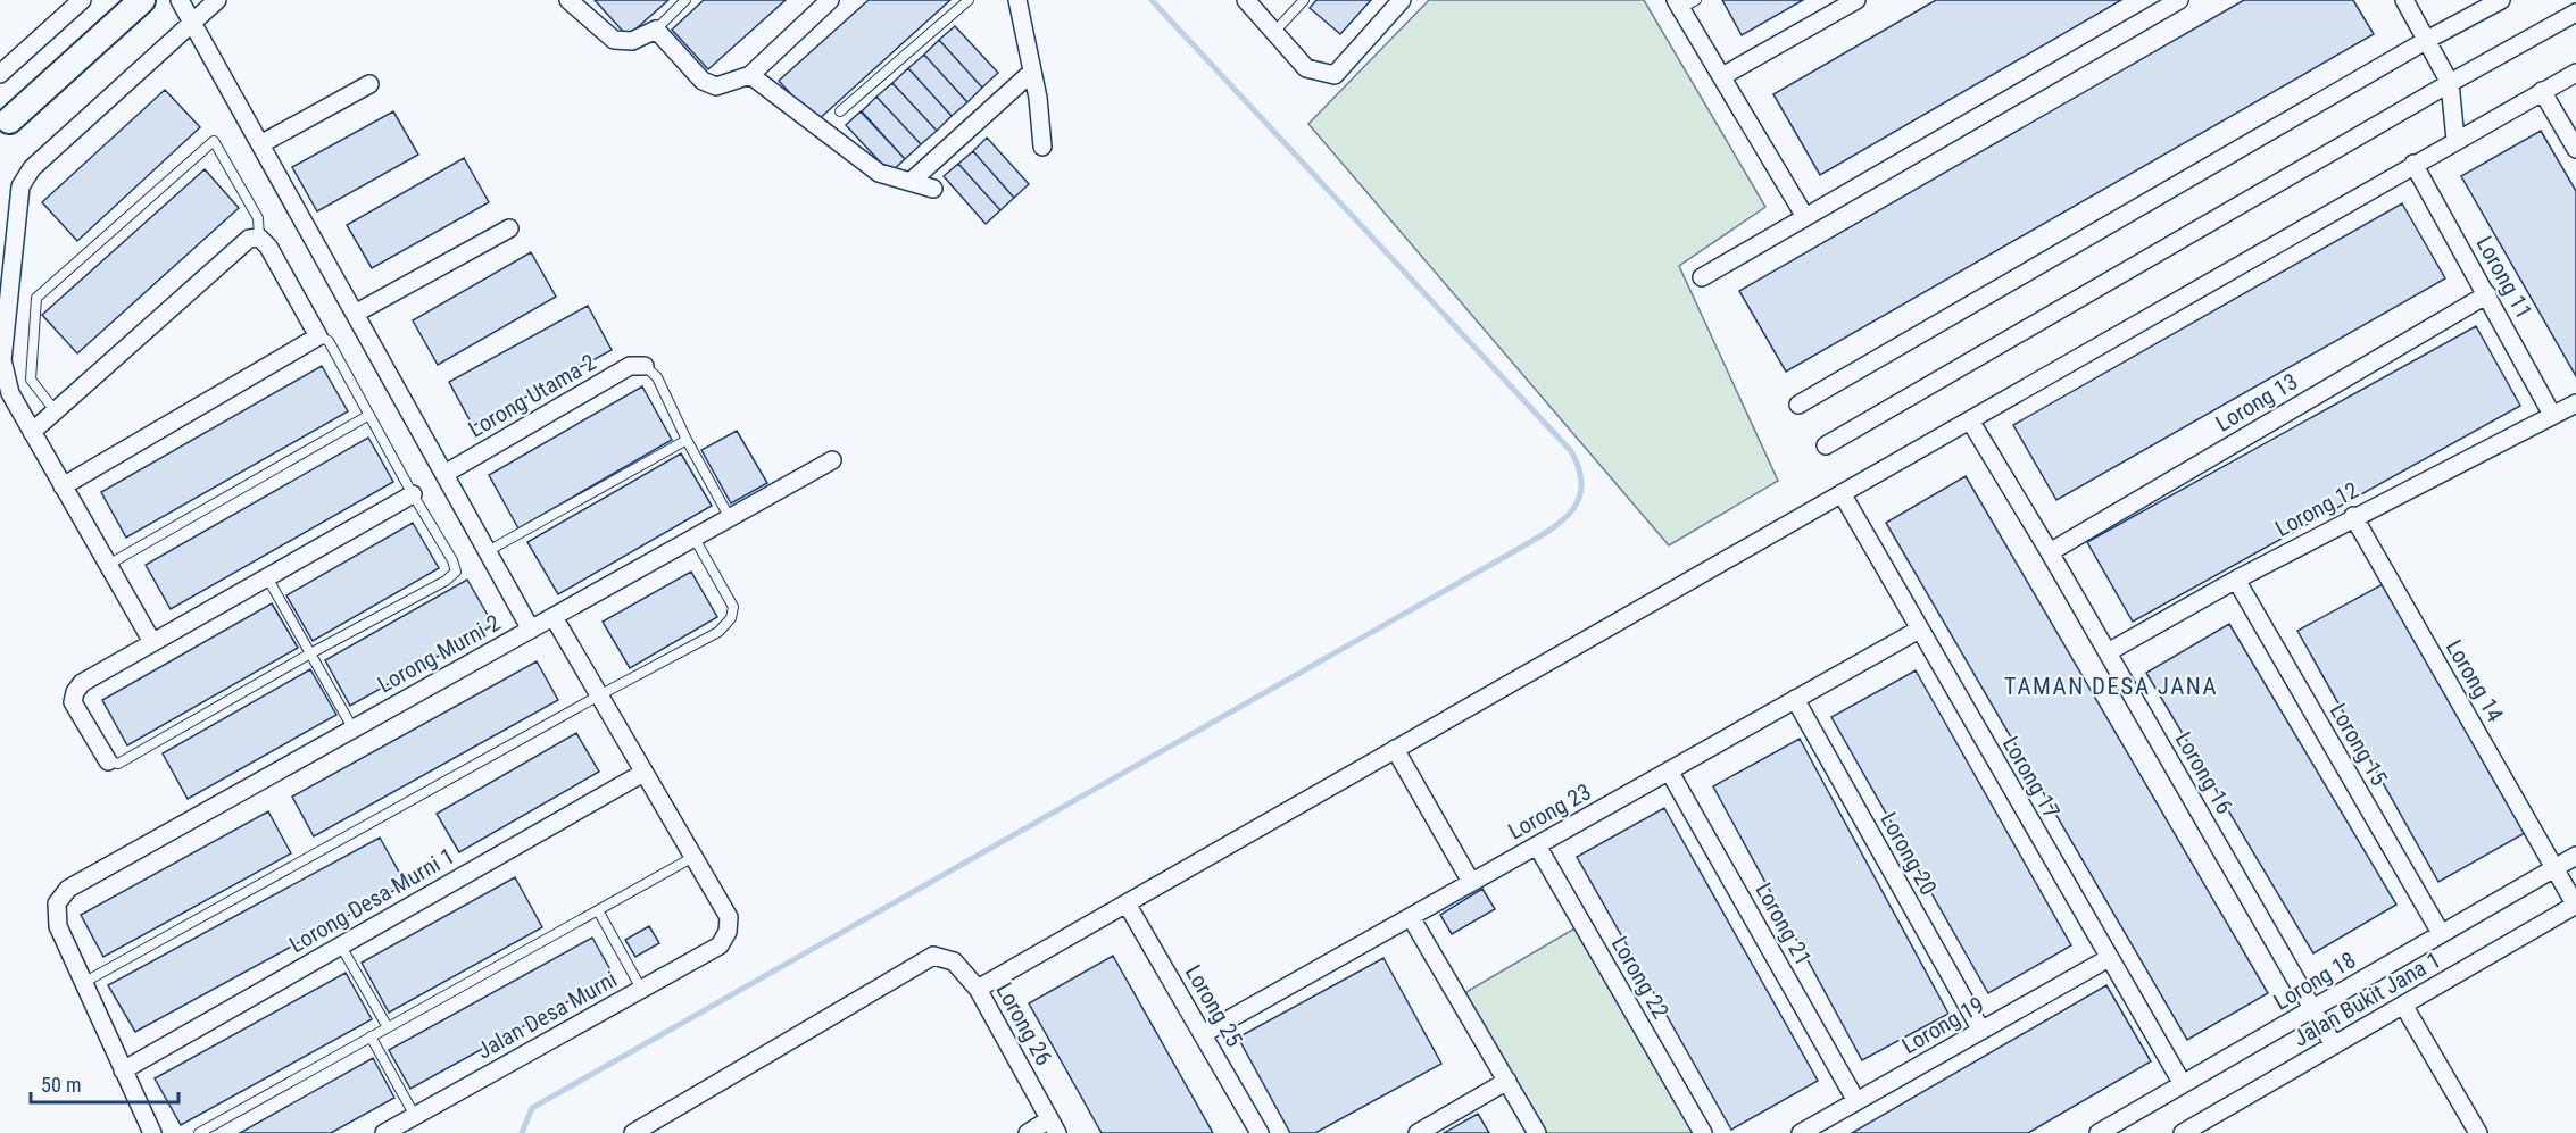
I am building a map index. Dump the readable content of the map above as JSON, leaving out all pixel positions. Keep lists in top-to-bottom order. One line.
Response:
{"streets":{"street":["Lorong 11","Lorong Utama 2","Lorong 13","Lorong 12","Lorong Murni 2","Lorong 14","Lorong 15","Lorong 16","Lorong 17","Lorong 23","Lorong 20","Lorong Desa Murni 1","Lorong 21","Lorong 22","Lorong 18","Jalan Bukit Jana 1","Lorong 25","Jalan Desa Murni","Lorong 26","Lorong 19"]},"crossings":[["Lorong 11","Lorong 13"],["Lorong 11","Lorong 12"],["Lorong 13","Lorong 16"],["Lorong 12","Lorong 14"],["Lorong 12","Lorong 15"],["Lorong 12","Lorong 16"],["Lorong 14","Lorong 18"],["Lorong 14","Jalan Bukit Jana 1"],["Lorong 15","Lorong 18"],["Lorong 16","Lorong 18"],["Lorong 16","Jalan Bukit Jana 1"],["Lorong 17","Lorong 23"],["Lorong 17","Lorong 18"],["Lorong 17","Lorong 19"],["Lorong 23","Lorong 20"],["Lorong 23","Lorong 21"],["Lorong 23","Lorong 22"],["Lorong 23","Lorong 25"],["Lorong 20","Lorong 19"],["Lorong 21","Lorong 19"]],"districts":["TAMAN DESA JANA"],"scale_bar":"50 m"}
